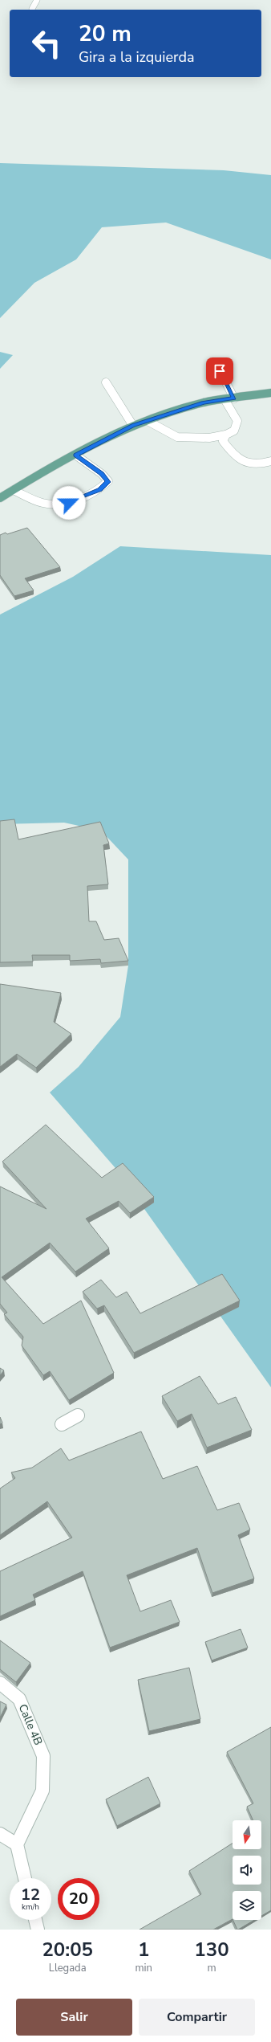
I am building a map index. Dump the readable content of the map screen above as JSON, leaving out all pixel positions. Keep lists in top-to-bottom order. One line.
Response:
{"streets":{"street":["Calle 4B"]},"north":"bottom","page":{"turn":["20 m","Gira a la izquierda"],"speed":"12 km/h","limit":"20","eta":["20:05","Llegada","1","min","130","m"],"buttons":["Salir","Compartir"]}}
